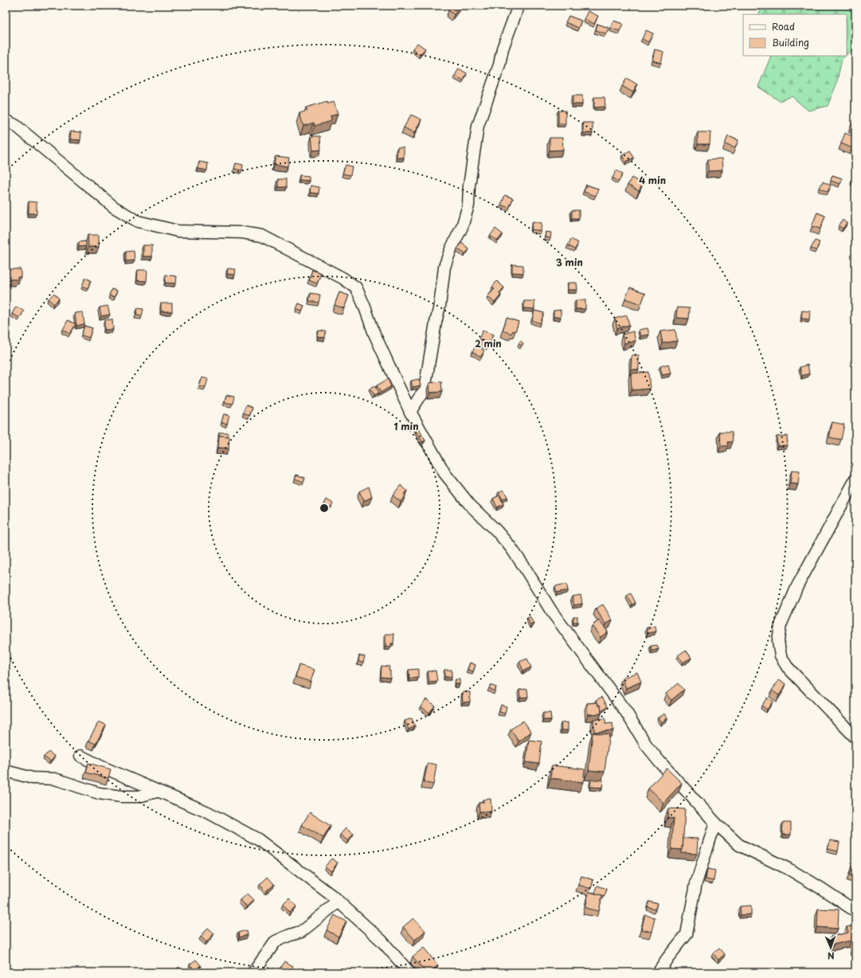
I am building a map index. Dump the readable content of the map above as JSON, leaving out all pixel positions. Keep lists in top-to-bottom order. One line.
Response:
{"legend":["Road","Building"],"north":"bottom","rings":["4 min","3 min","2 min","1 min"]}
